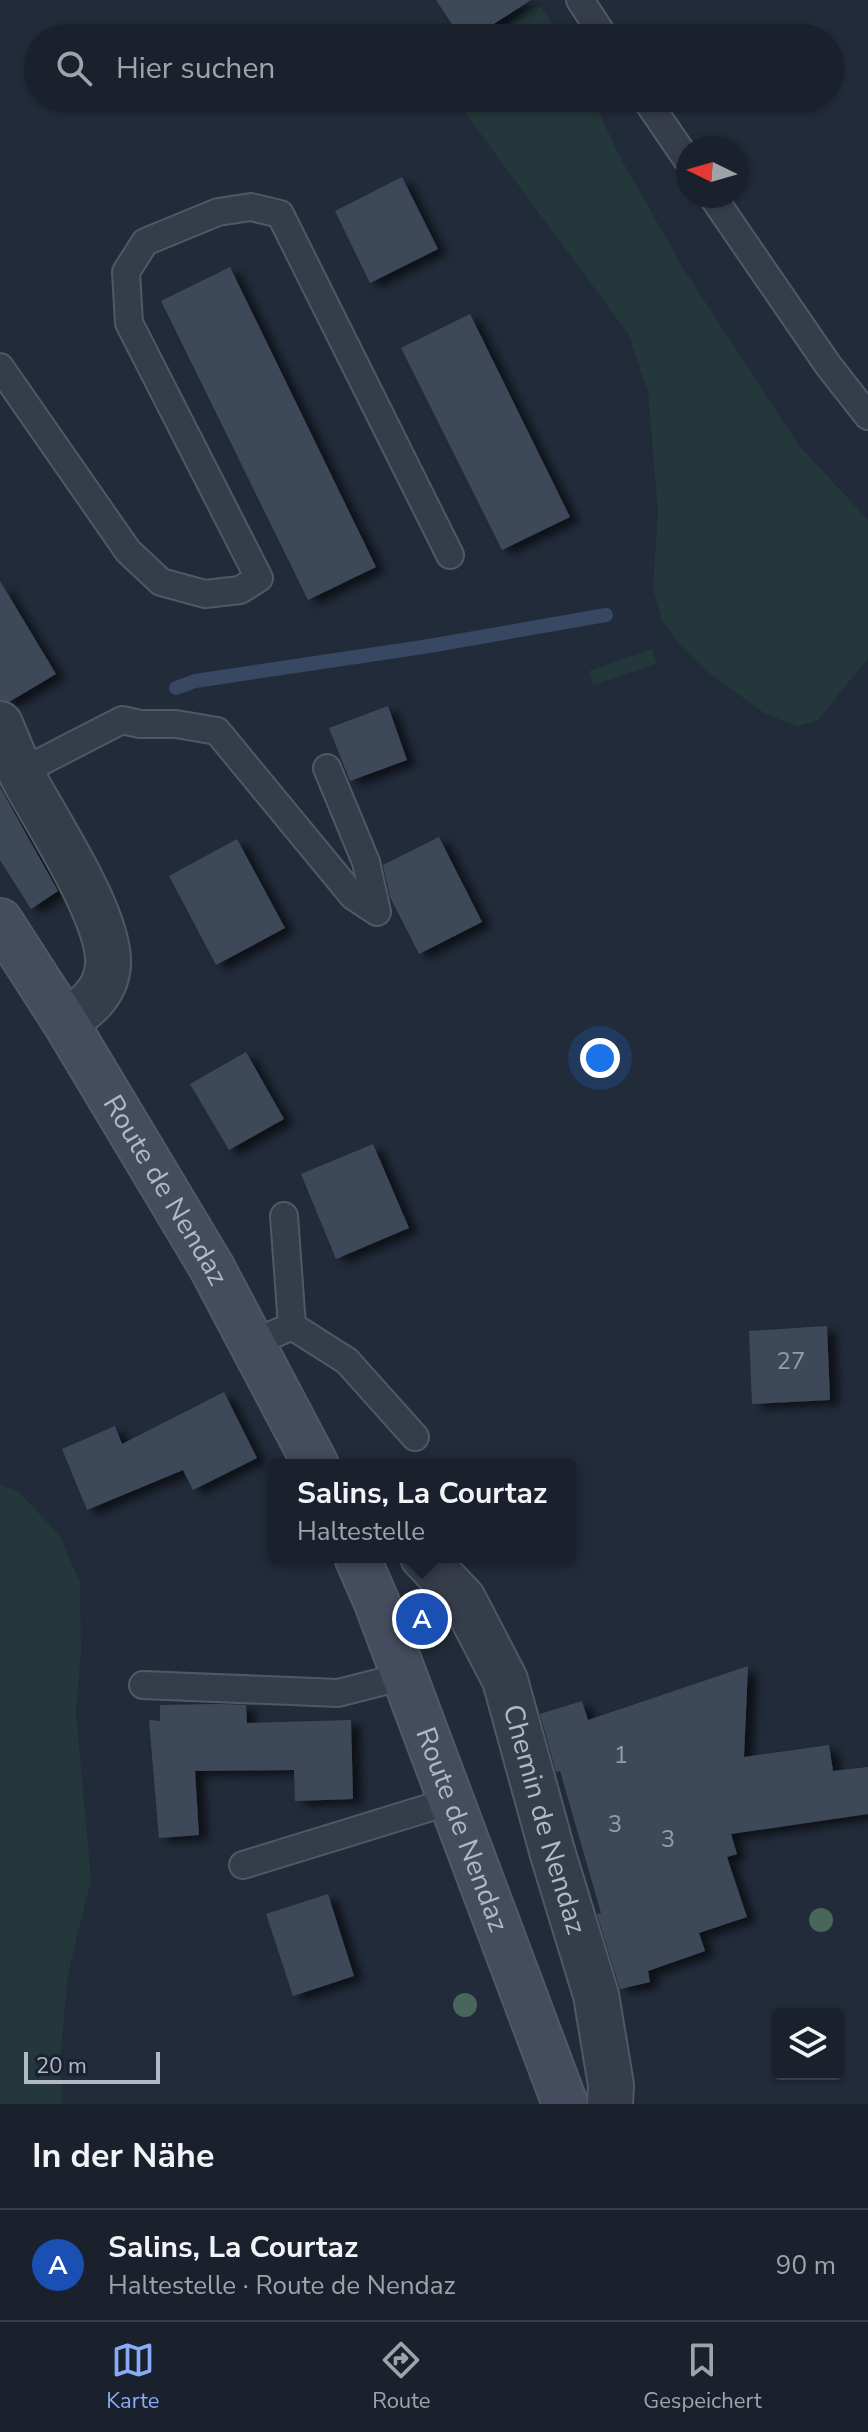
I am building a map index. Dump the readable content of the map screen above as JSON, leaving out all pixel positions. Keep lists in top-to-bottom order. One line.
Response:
{"streets":{"main road":["Route de Nendaz"],"street":["Chemin de Nendaz"]},"house_numbers":["27","1","3","3"],"scale_bar":"20 m","north":"left","page":{"search":"Hier suchen","popup":["Salins, La Courtaz","Haltestelle"],"pins":"A","scale":"20 m","heading":"In der Nähe","list":[{"mark":"A","name":"Salins, La Courtaz","note":"Haltestelle · Route de Nendaz","value":"90 m"}],"nav":["Karte","Route","Gespeichert"]}}
